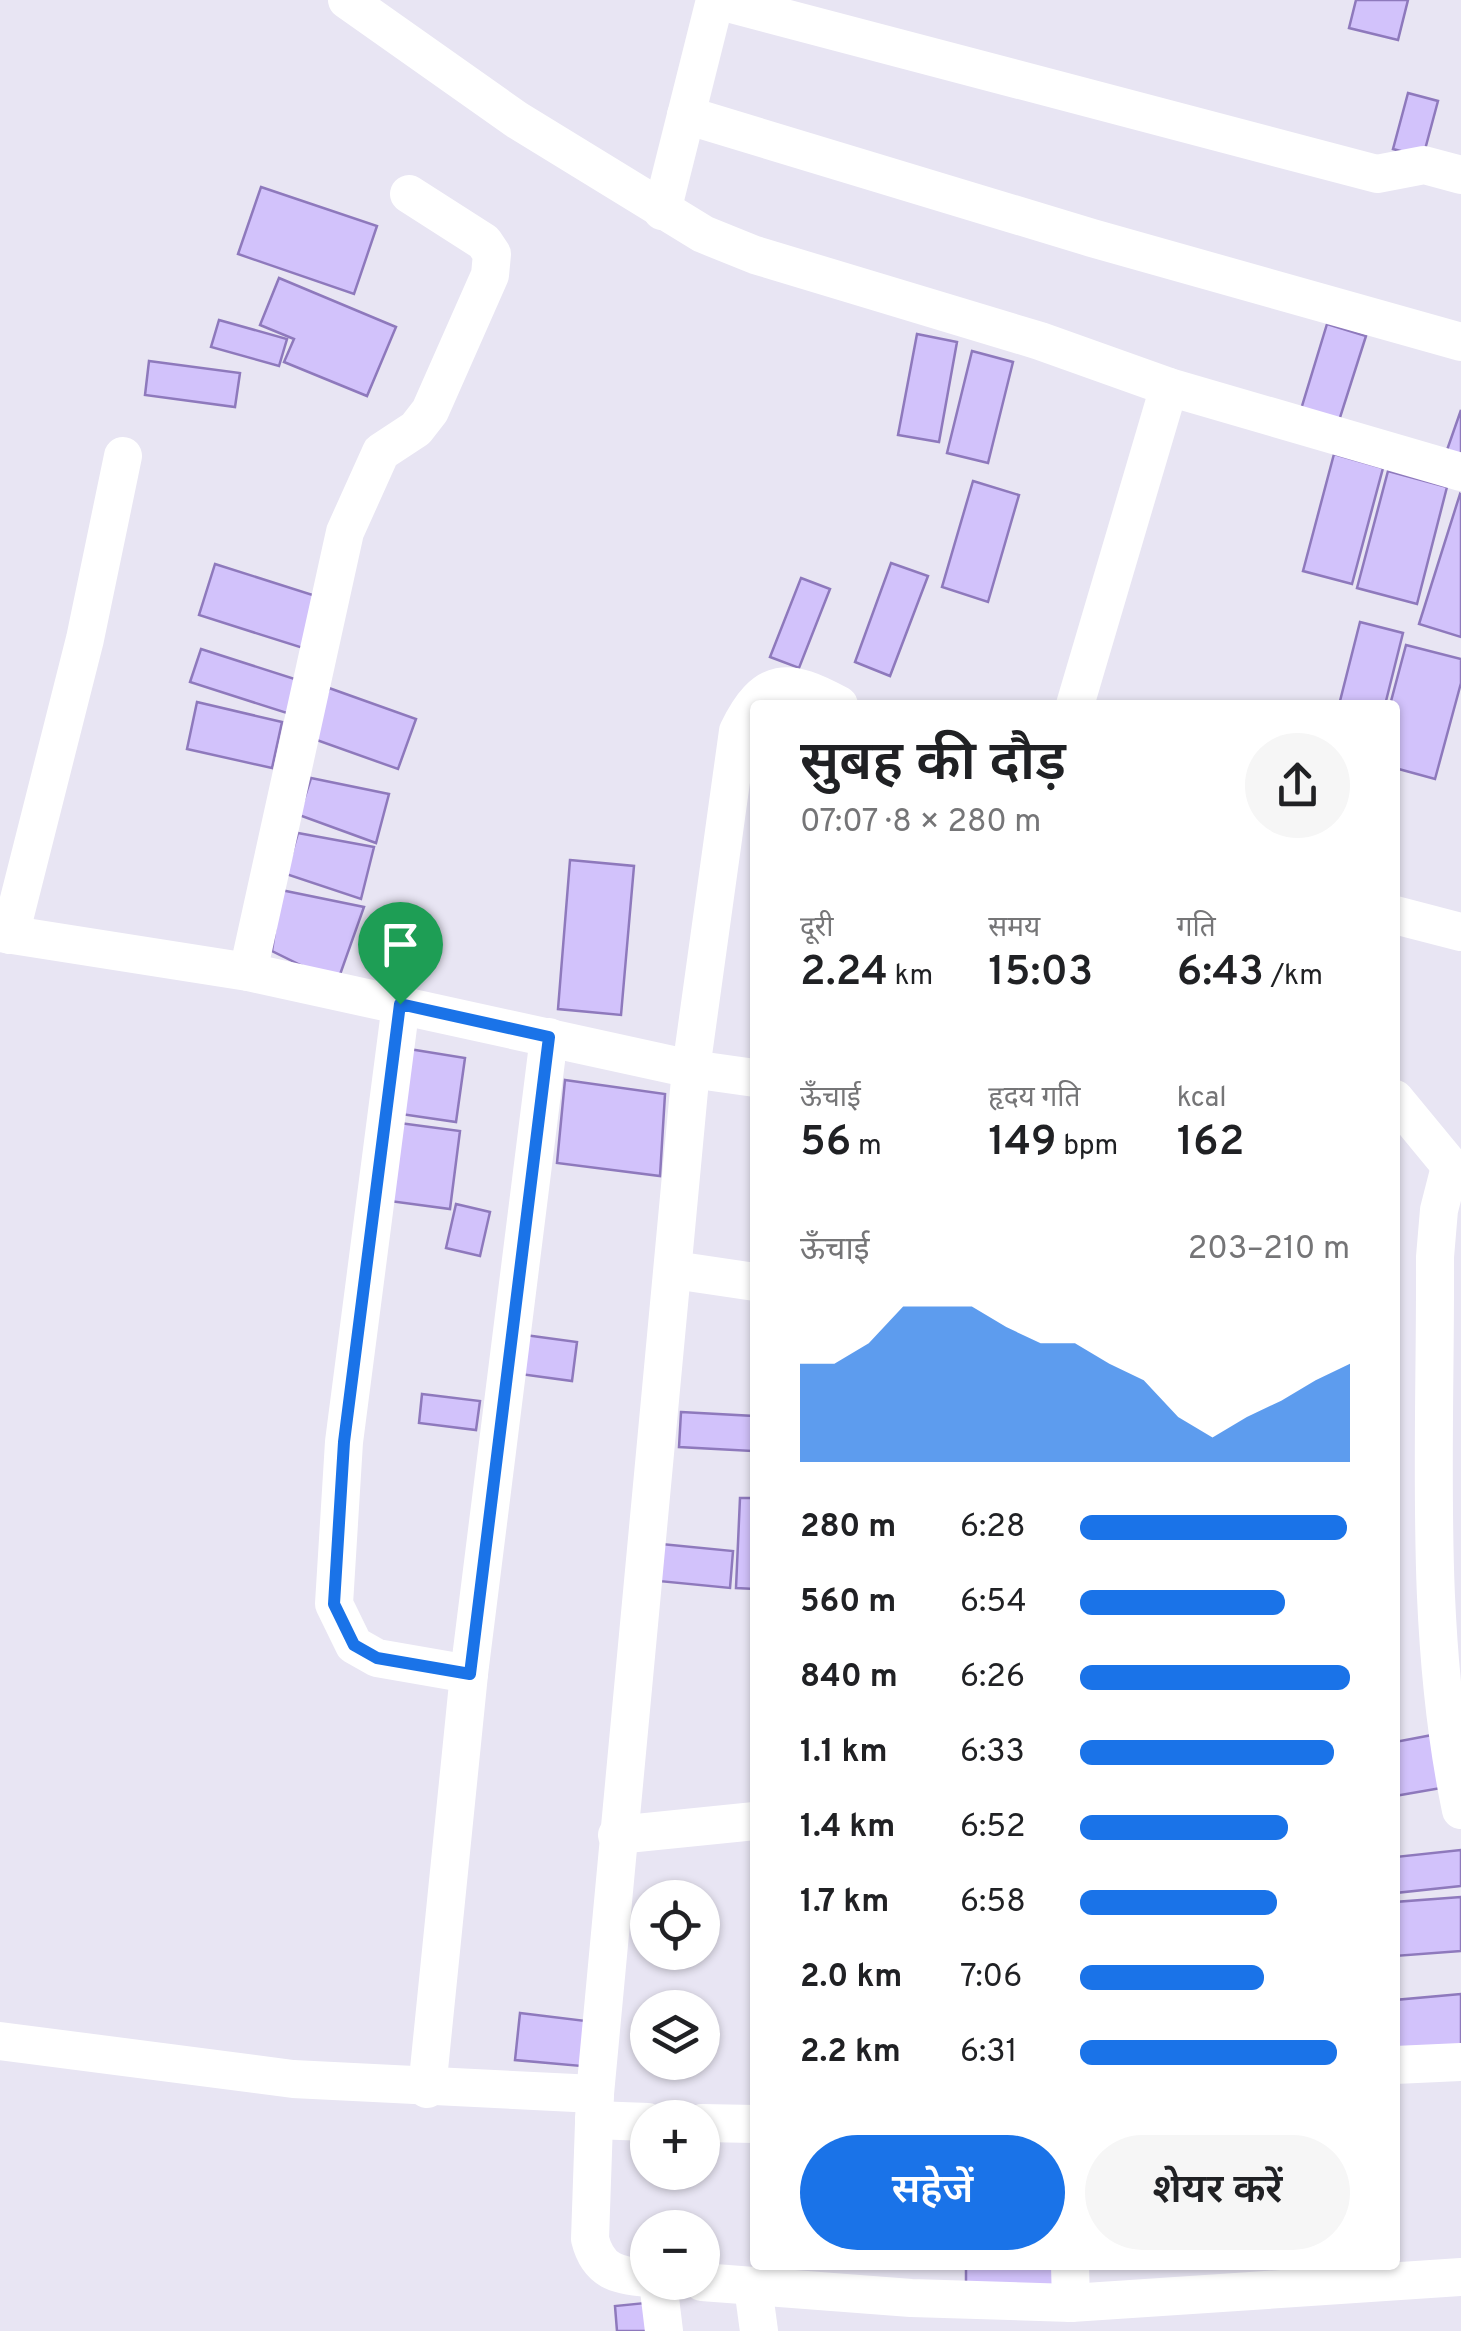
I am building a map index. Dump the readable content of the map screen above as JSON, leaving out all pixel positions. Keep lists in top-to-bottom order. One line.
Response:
{"page":{"heading":["सुबह की दौड़","07:07 · 8 × 280 m"],"stats":[["दूरी","2.24 km"],["समय","15:03"],["गति","6:43 /km"],["ऊँचाई","56 m"],["हृदय गति","149 bpm"],["kcal","162"]],"chart":["ऊँचाई","203–210 m"],"list":[{"name":"280 m","note":"6:28"},{"name":"560 m","note":"6:54"},{"name":"840 m","note":"6:26"},{"name":"1.1 km","note":"6:33"},{"name":"1.4 km","note":"6:52"},{"name":"1.7 km","note":"6:58"},{"name":"2.0 km","note":"7:06"},{"name":"2.2 km","note":"6:31"}],"map_buttons":["+","−"],"buttons":["सहेजें","शेयर करें"]}}
